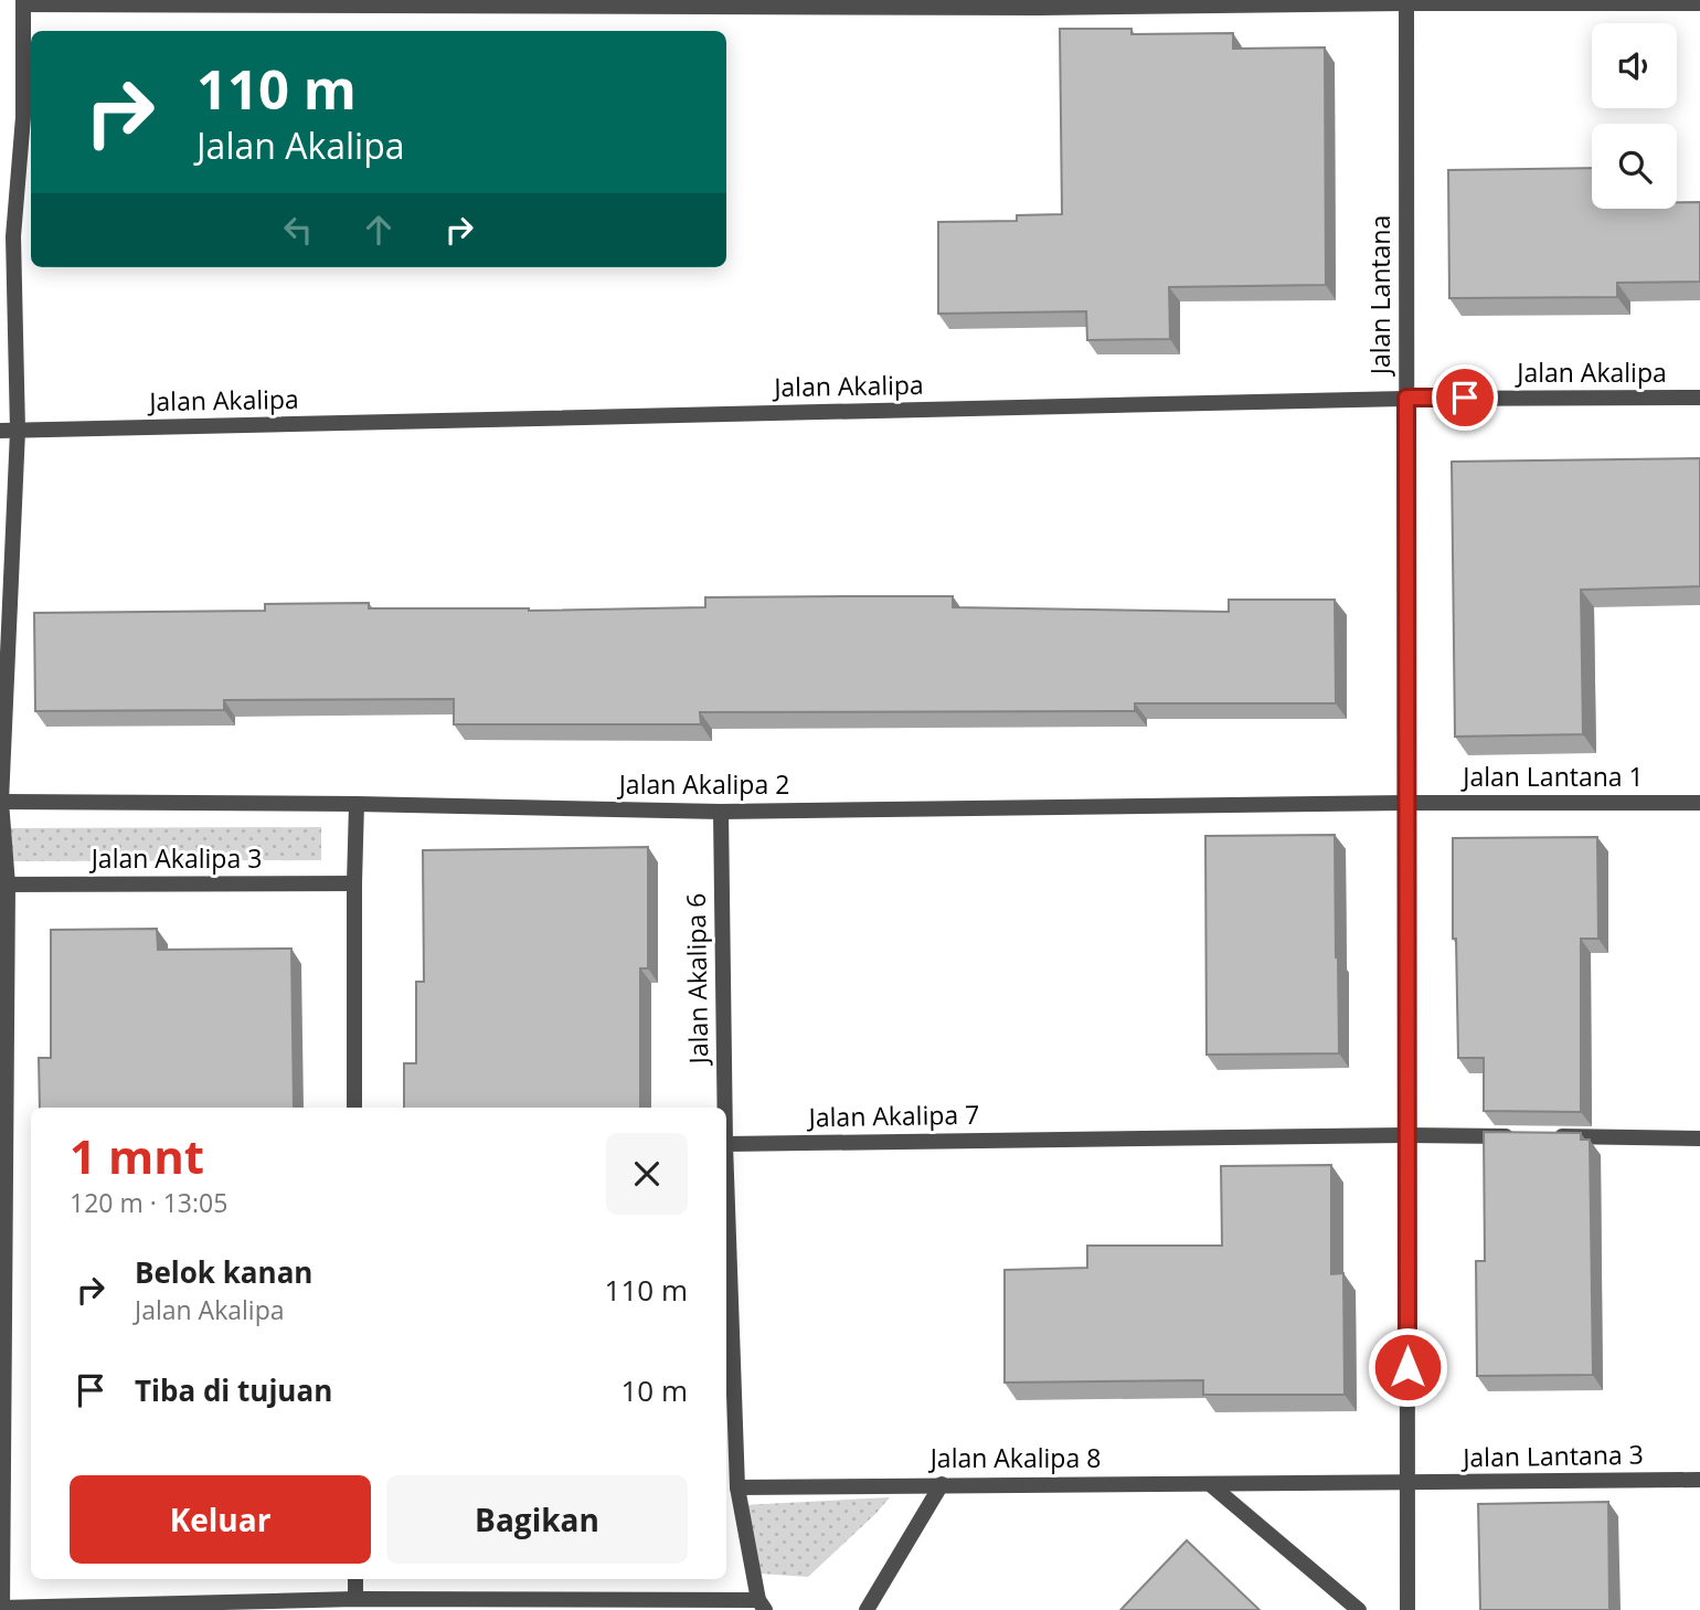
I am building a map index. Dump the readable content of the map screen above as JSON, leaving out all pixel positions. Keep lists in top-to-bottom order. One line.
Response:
{"streets":{"street":["Jalan Lantana","Jalan Akalipa","Jalan Lantana 1","Jalan Akalipa 2","Jalan Akalipa 3","Jalan Akalipa 6","Jalan Akalipa 7","Jalan Lantana 3","Jalan Akalipa 8"]},"crossings":[["Jalan Lantana","Jalan Akalipa"],["Jalan Lantana","Jalan Lantana 1"],["Jalan Lantana","Jalan Akalipa 2"],["Jalan Lantana","Jalan Akalipa 7"],["Jalan Lantana","Jalan Lantana 3"],["Jalan Lantana","Jalan Akalipa 8"],["Jalan Lantana 1","Jalan Akalipa 2"],["Jalan Akalipa 2","Jalan Akalipa 6"],["Jalan Lantana 3","Jalan Akalipa 8"]],"page":{"turn":["110 m","Jalan Akalipa"],"heading":["1 mnt","120 m · 13:05"],"list":[{"name":"Belok kanan","note":"Jalan Akalipa","value":"110 m"},{"name":"Tiba di tujuan","value":"10 m"}],"buttons":["Keluar","Bagikan"]}}
